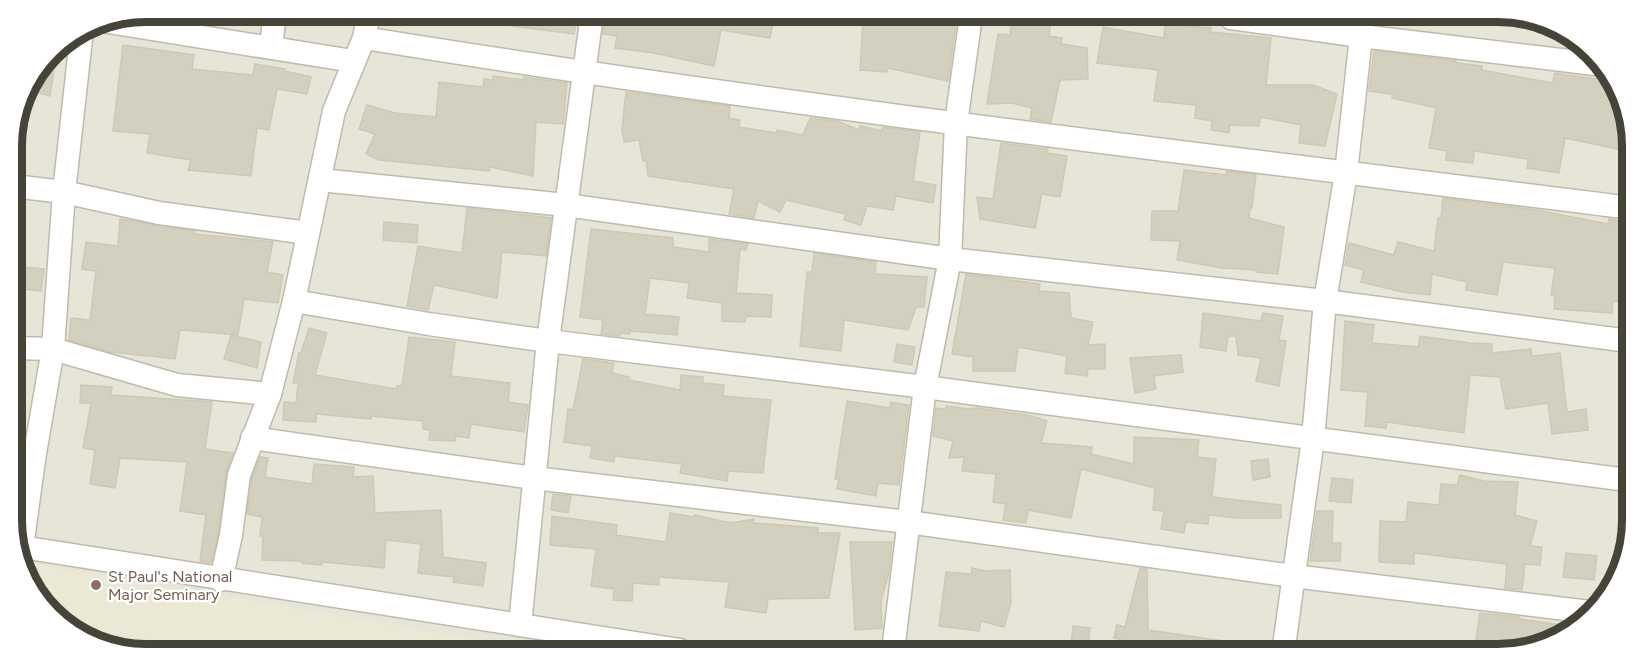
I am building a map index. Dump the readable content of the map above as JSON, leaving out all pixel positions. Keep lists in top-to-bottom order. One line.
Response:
{"places":["St Paul's National Major Seminary"]}
